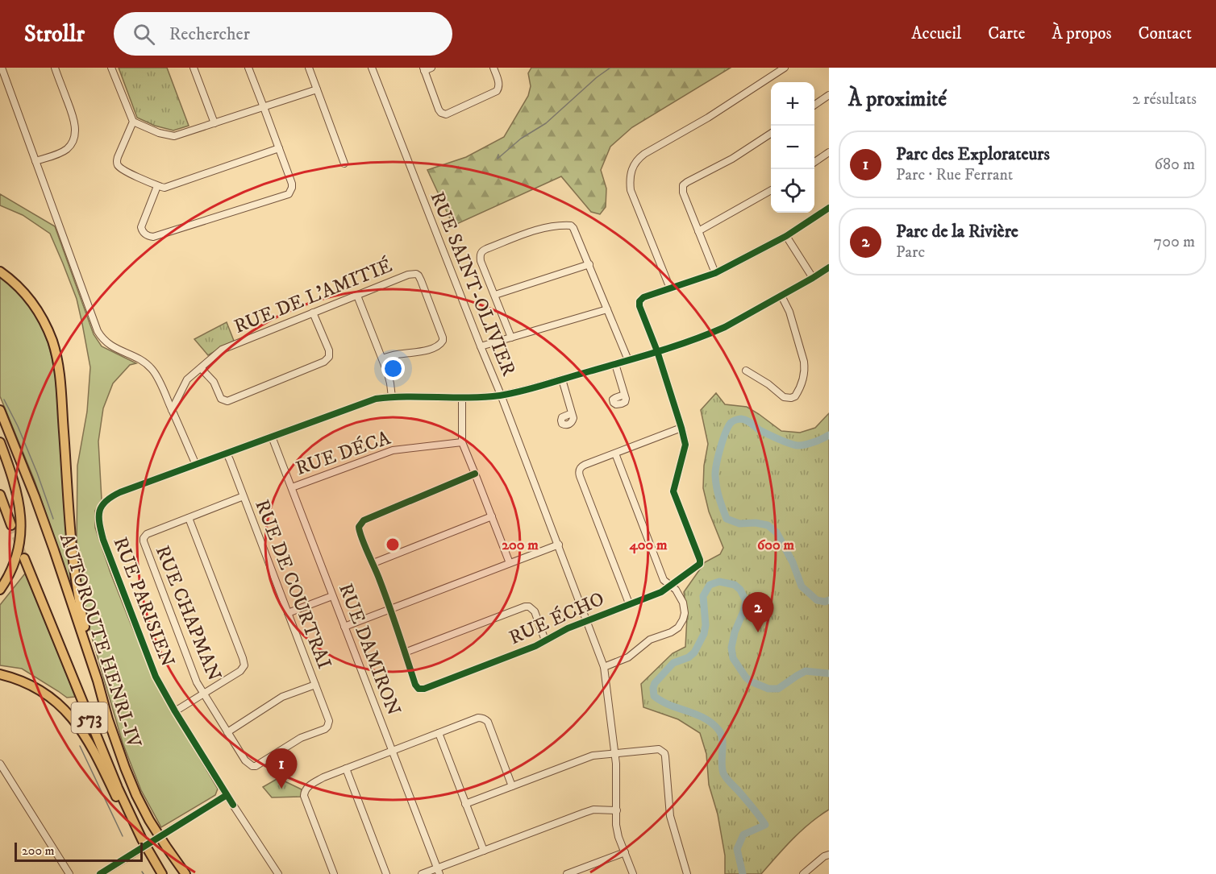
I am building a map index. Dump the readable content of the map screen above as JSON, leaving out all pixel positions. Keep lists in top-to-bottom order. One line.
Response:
{"streets":{"highway":["AUTOROUTE HENRI-IV","573"],"street":["RUE SAINT-OLIVIER","RUE DE L'AMITIÉ","RUE DÉCA","RUE DE COURTRAI","RUE PARISIEN","RUE CHAPMAN","RUE ÉCHO","RUE DAMIRON"]},"crossings":[["RUE SAINT-OLIVIER","RUE ÉCHO"],["RUE DÉCA","RUE DAMIRON"],["RUE DE COURTRAI","RUE CHAPMAN"]],"scale_bar":"200 m","page":{"header":"Strollr","search":"Rechercher","nav":["Accueil","Carte","À propos","Contact"],"heading":["À proximité","2 résultats"],"map_buttons":["+","−"],"list":[{"mark":"1","name":"Parc des Explorateurs","note":"Parc · Rue Ferrant","value":"680 m"},{"mark":"2","name":"Parc de la Rivière","note":"Parc","value":"700 m"}],"pins":["2","1"],"scale":"200 m"},"rings":["200 m","400 m","600 m"]}
